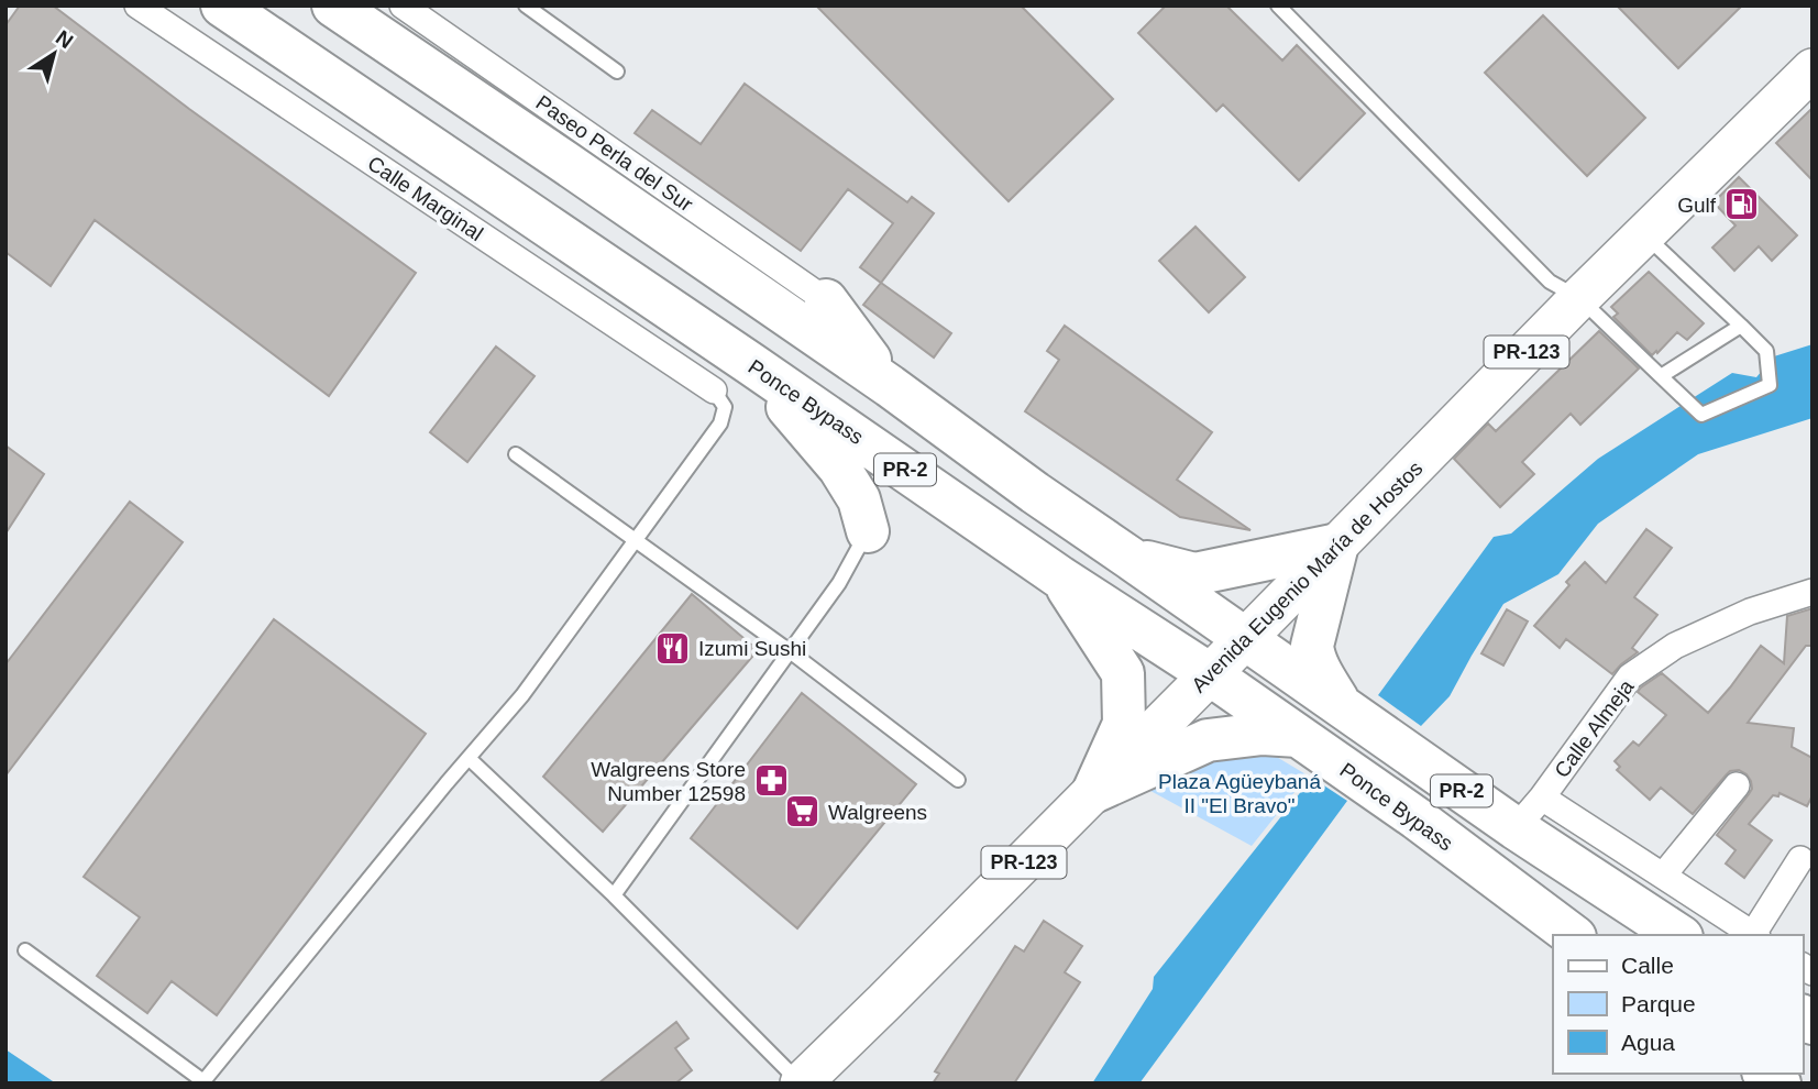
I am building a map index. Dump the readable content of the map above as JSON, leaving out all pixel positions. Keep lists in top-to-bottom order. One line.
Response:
{"streets":{"highway":["Ponce Bypass","PR-2"],"main road":["PR-123","Avenida Eugenio María de Hostos"],"street":["Paseo Perla del Sur","Calle Marginal","Calle Almeja"]},"crossings":[["Ponce Bypass","Avenida Eugenio María de Hostos"],["PR-2","Avenida Eugenio María de Hostos"],["PR-2","Calle Almeja"]],"parks":["Plaza Agüeybaná II \"El Bravo\""],"places":{"fuel station":["Gulf"],"restaurant":["Izumi Sushi"],"pharmacy":["Walgreens Store Number 12598"],"supermarket":["Walgreens"]},"legend":["Calle","Parque","Agua"],"north":"top right"}
